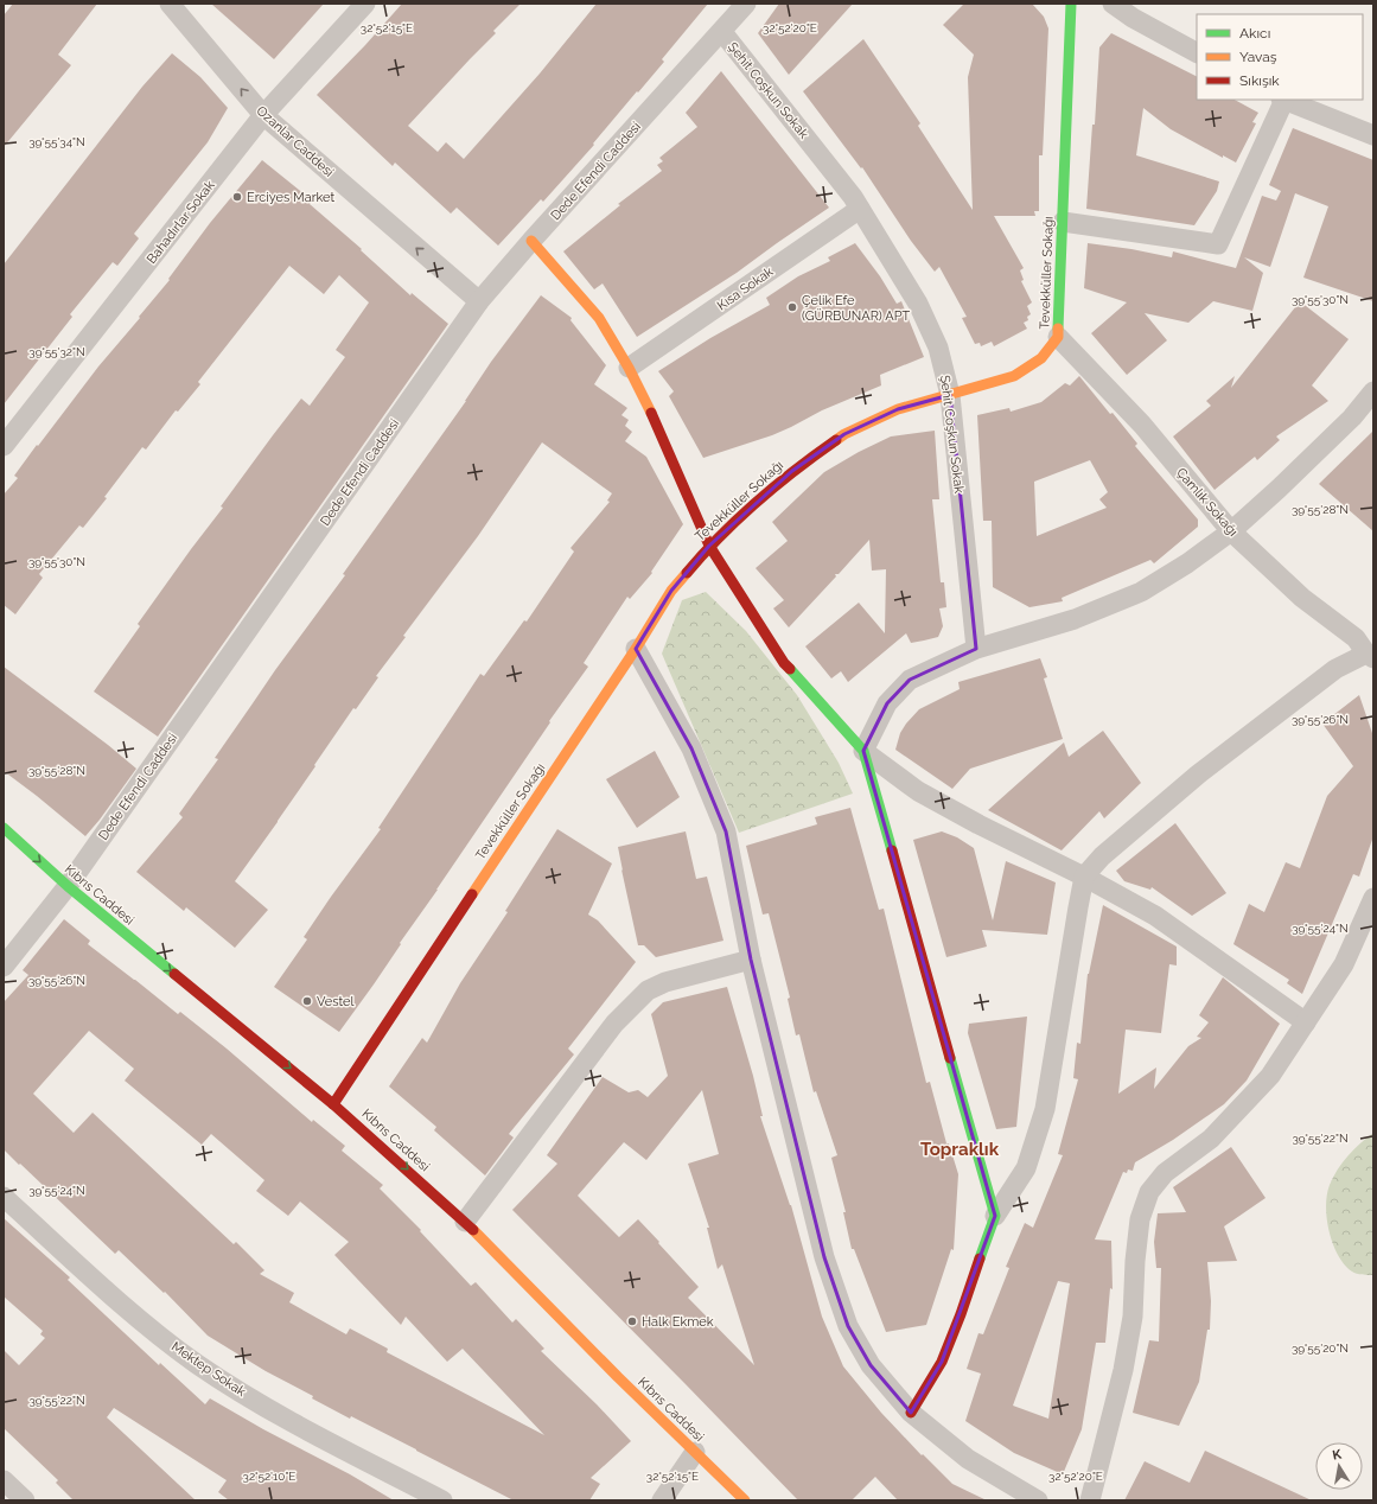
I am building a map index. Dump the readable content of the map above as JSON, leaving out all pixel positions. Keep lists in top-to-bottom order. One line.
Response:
{"streets":{"street":["Şehit Coşkun Sokak","Ozanlar Caddesi","Dede Efendi Caddesi","Bahadırlar Sokak","Tevekküller Sokağı","Kısa Sokak","Çamlık Sokağı","Kıbrıs Caddesi","Mektep Sokak"]},"crossings":[["Şehit Coşkun Sokak","Dede Efendi Caddesi"],["Şehit Coşkun Sokak","Tevekküller Sokağı"],["Şehit Coşkun Sokak","Kısa Sokak"],["Ozanlar Caddesi","Dede Efendi Caddesi"],["Ozanlar Caddesi","Bahadırlar Sokak"],["Dede Efendi Caddesi","Kıbrıs Caddesi"],["Tevekküller Sokağı","Çamlık Sokağı"],["Tevekküller Sokağı","Kıbrıs Caddesi"]],"one_way":["Ozanlar Caddesi","Kıbrıs Caddesi"],"districts":["Topraklık"],"places":["Erciyes Market","Çelik Efe (GÜRBUNAR) APT","Vestel","Halk Ekmek"],"legend":["Akıcı","Yavaş","Sıkışık"],"north":"top","coordinates":["32°52'15\"E","32°52'20\"E","39°55'34\"N","39°55'30\"N","39°55'32\"N","39°55'28\"N","39°55'26\"N","39°55'24\"N","39°55'22\"N","39°55'20\"N","32°52'10\"E"]}
